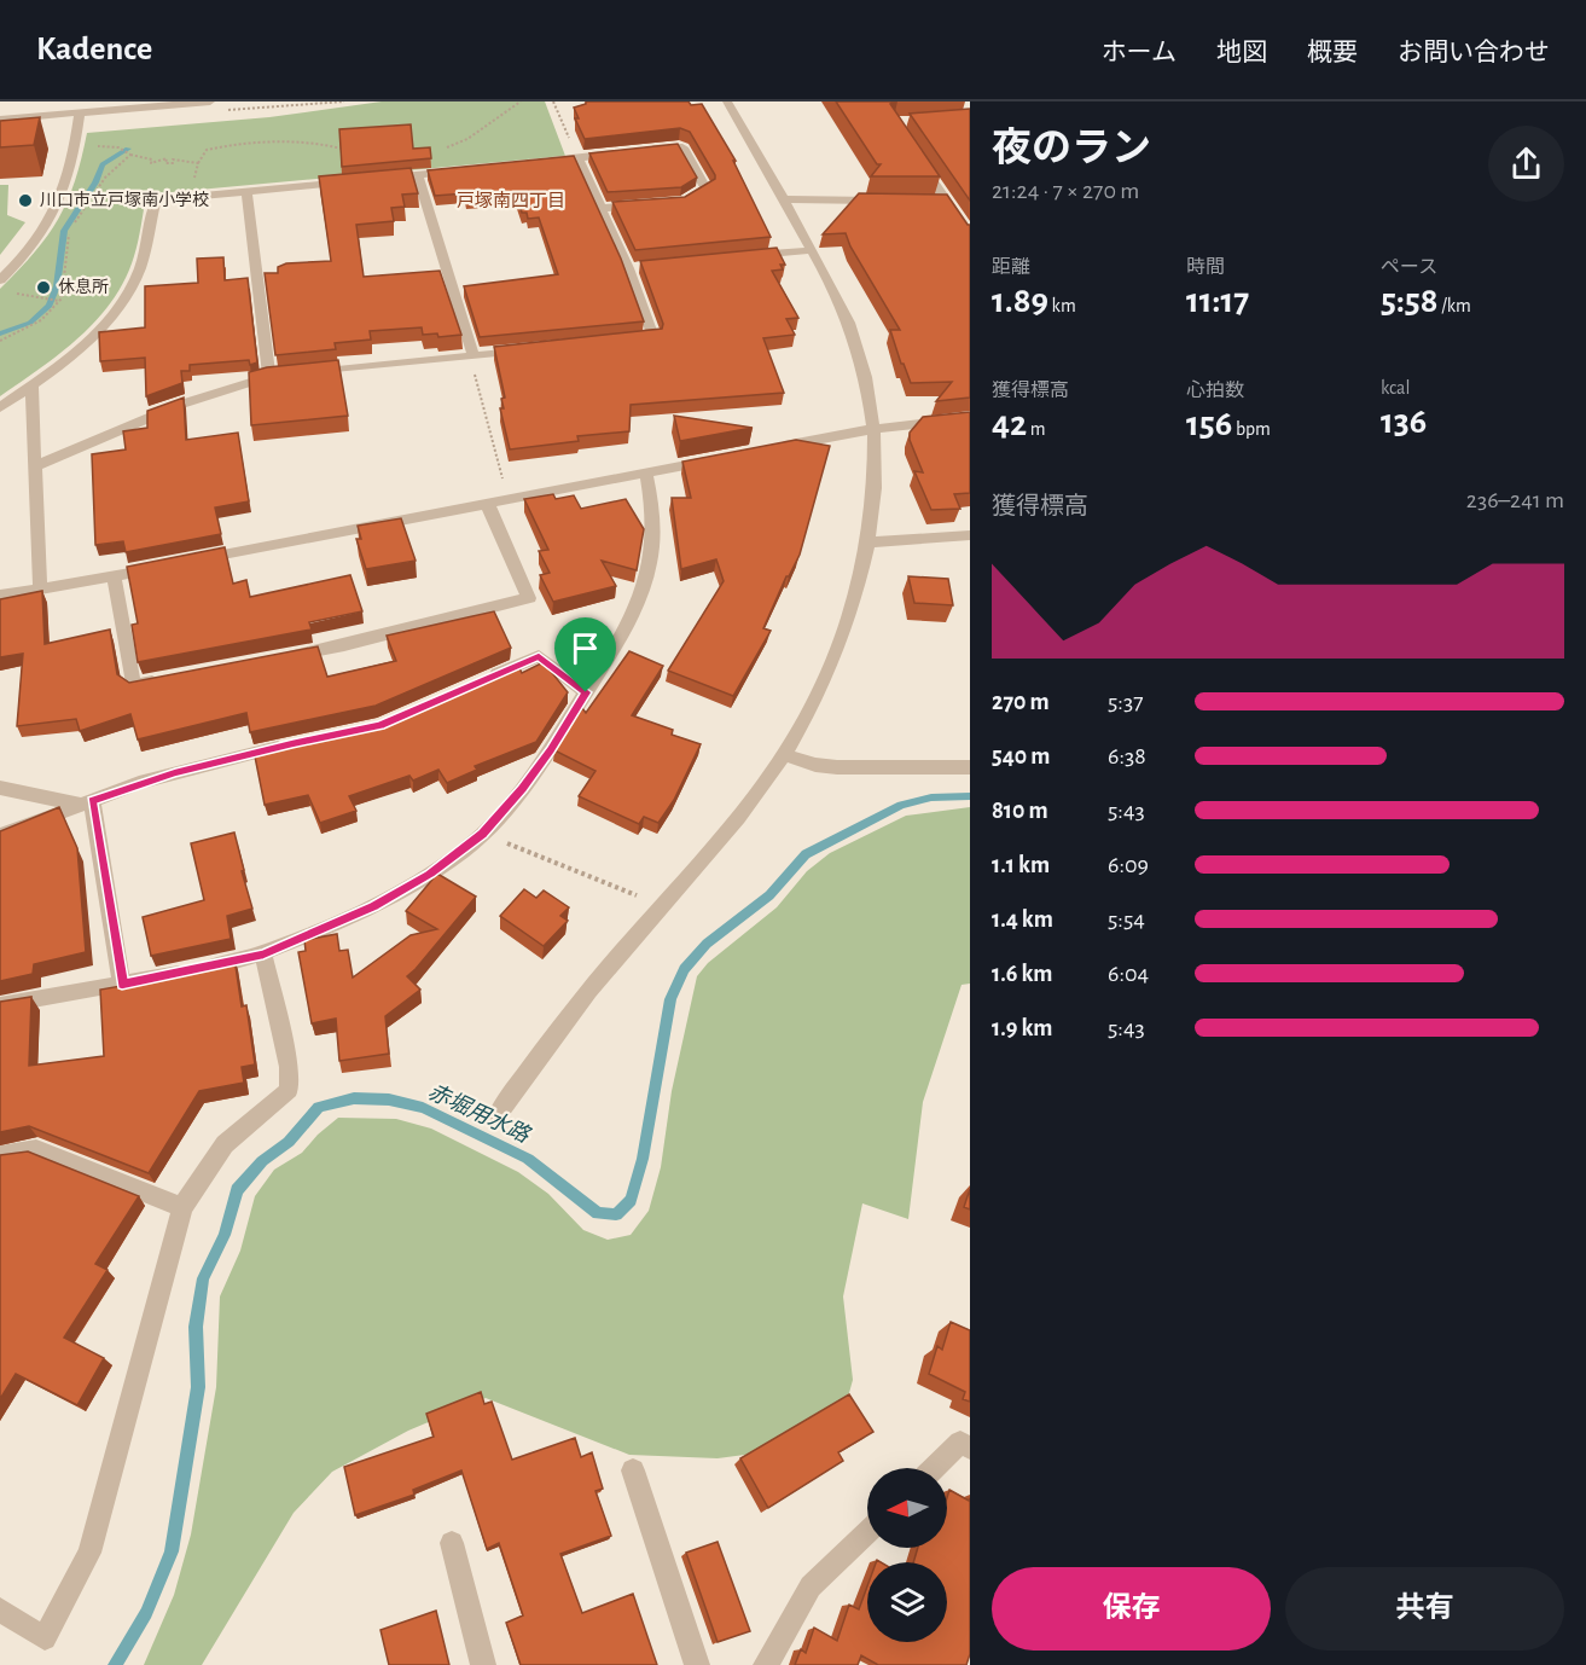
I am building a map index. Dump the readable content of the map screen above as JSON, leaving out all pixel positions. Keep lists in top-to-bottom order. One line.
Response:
{"districts":["戸塚南四丁目"],"water":["赤堀用水路"],"places":["川口市立戸塚南小学校","休息所"],"north":"left","page":{"header":"Kadence","nav":["ホーム","地図","概要","お問い合わせ"],"heading":["夜のラン","21:24 · 7 × 270 m"],"stats":[["距離","1.89 km"],["時間","11:17"],["ペース","5:58 /km"],["獲得標高","42 m"],["心拍数","156 bpm"],["kcal","136"]],"chart":["獲得標高","236–241 m"],"list":[{"name":"270 m","note":"5:37"},{"name":"540 m","note":"6:38"},{"name":"810 m","note":"5:43"},{"name":"1.1 km","note":"6:09"},{"name":"1.4 km","note":"5:54"},{"name":"1.6 km","note":"6:04"},{"name":"1.9 km","note":"5:43"}],"buttons":["保存","共有"]}}
